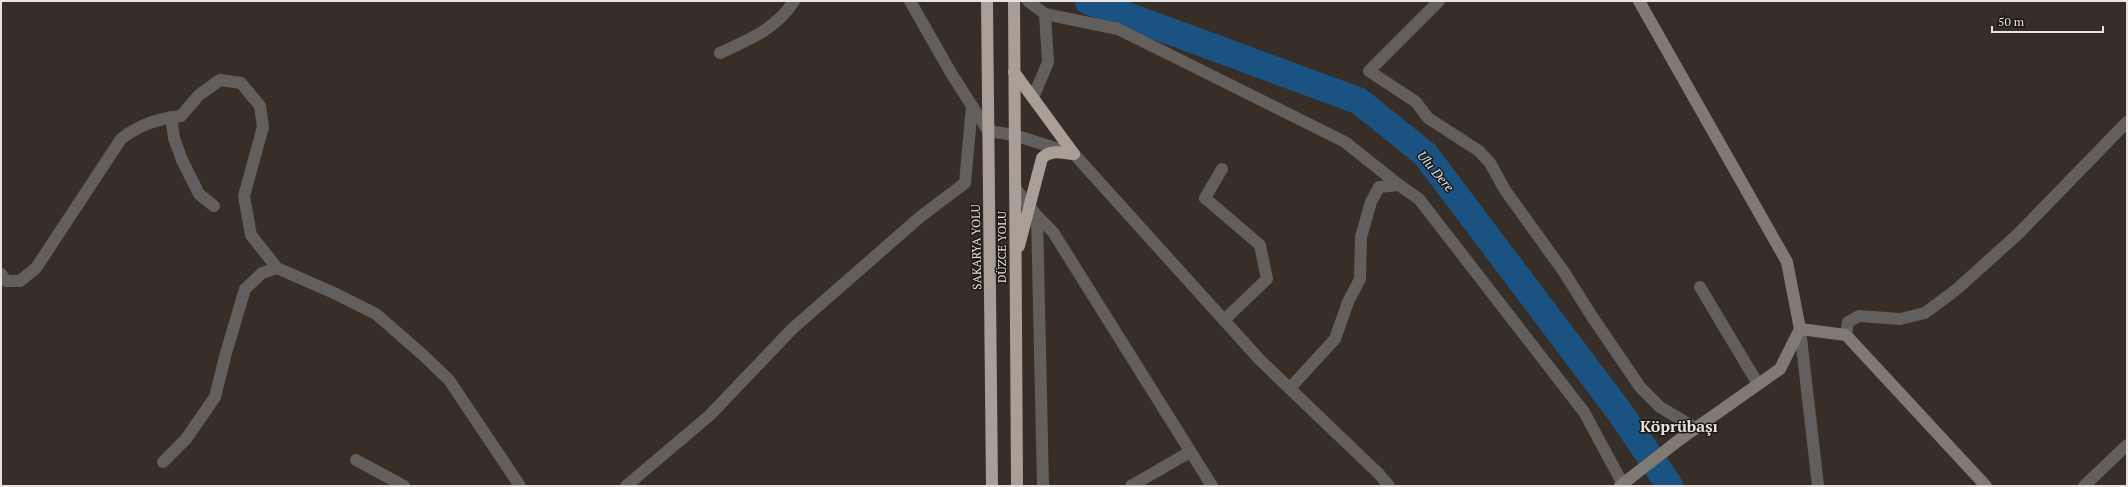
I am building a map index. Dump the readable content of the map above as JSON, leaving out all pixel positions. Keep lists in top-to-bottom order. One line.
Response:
{"streets":{"highway":["SAKARYA YOLU","DÜZCE YOLU"]},"districts":["Köprübaşı"],"water":["Ulu Dere"],"scale_bar":"50 m"}
